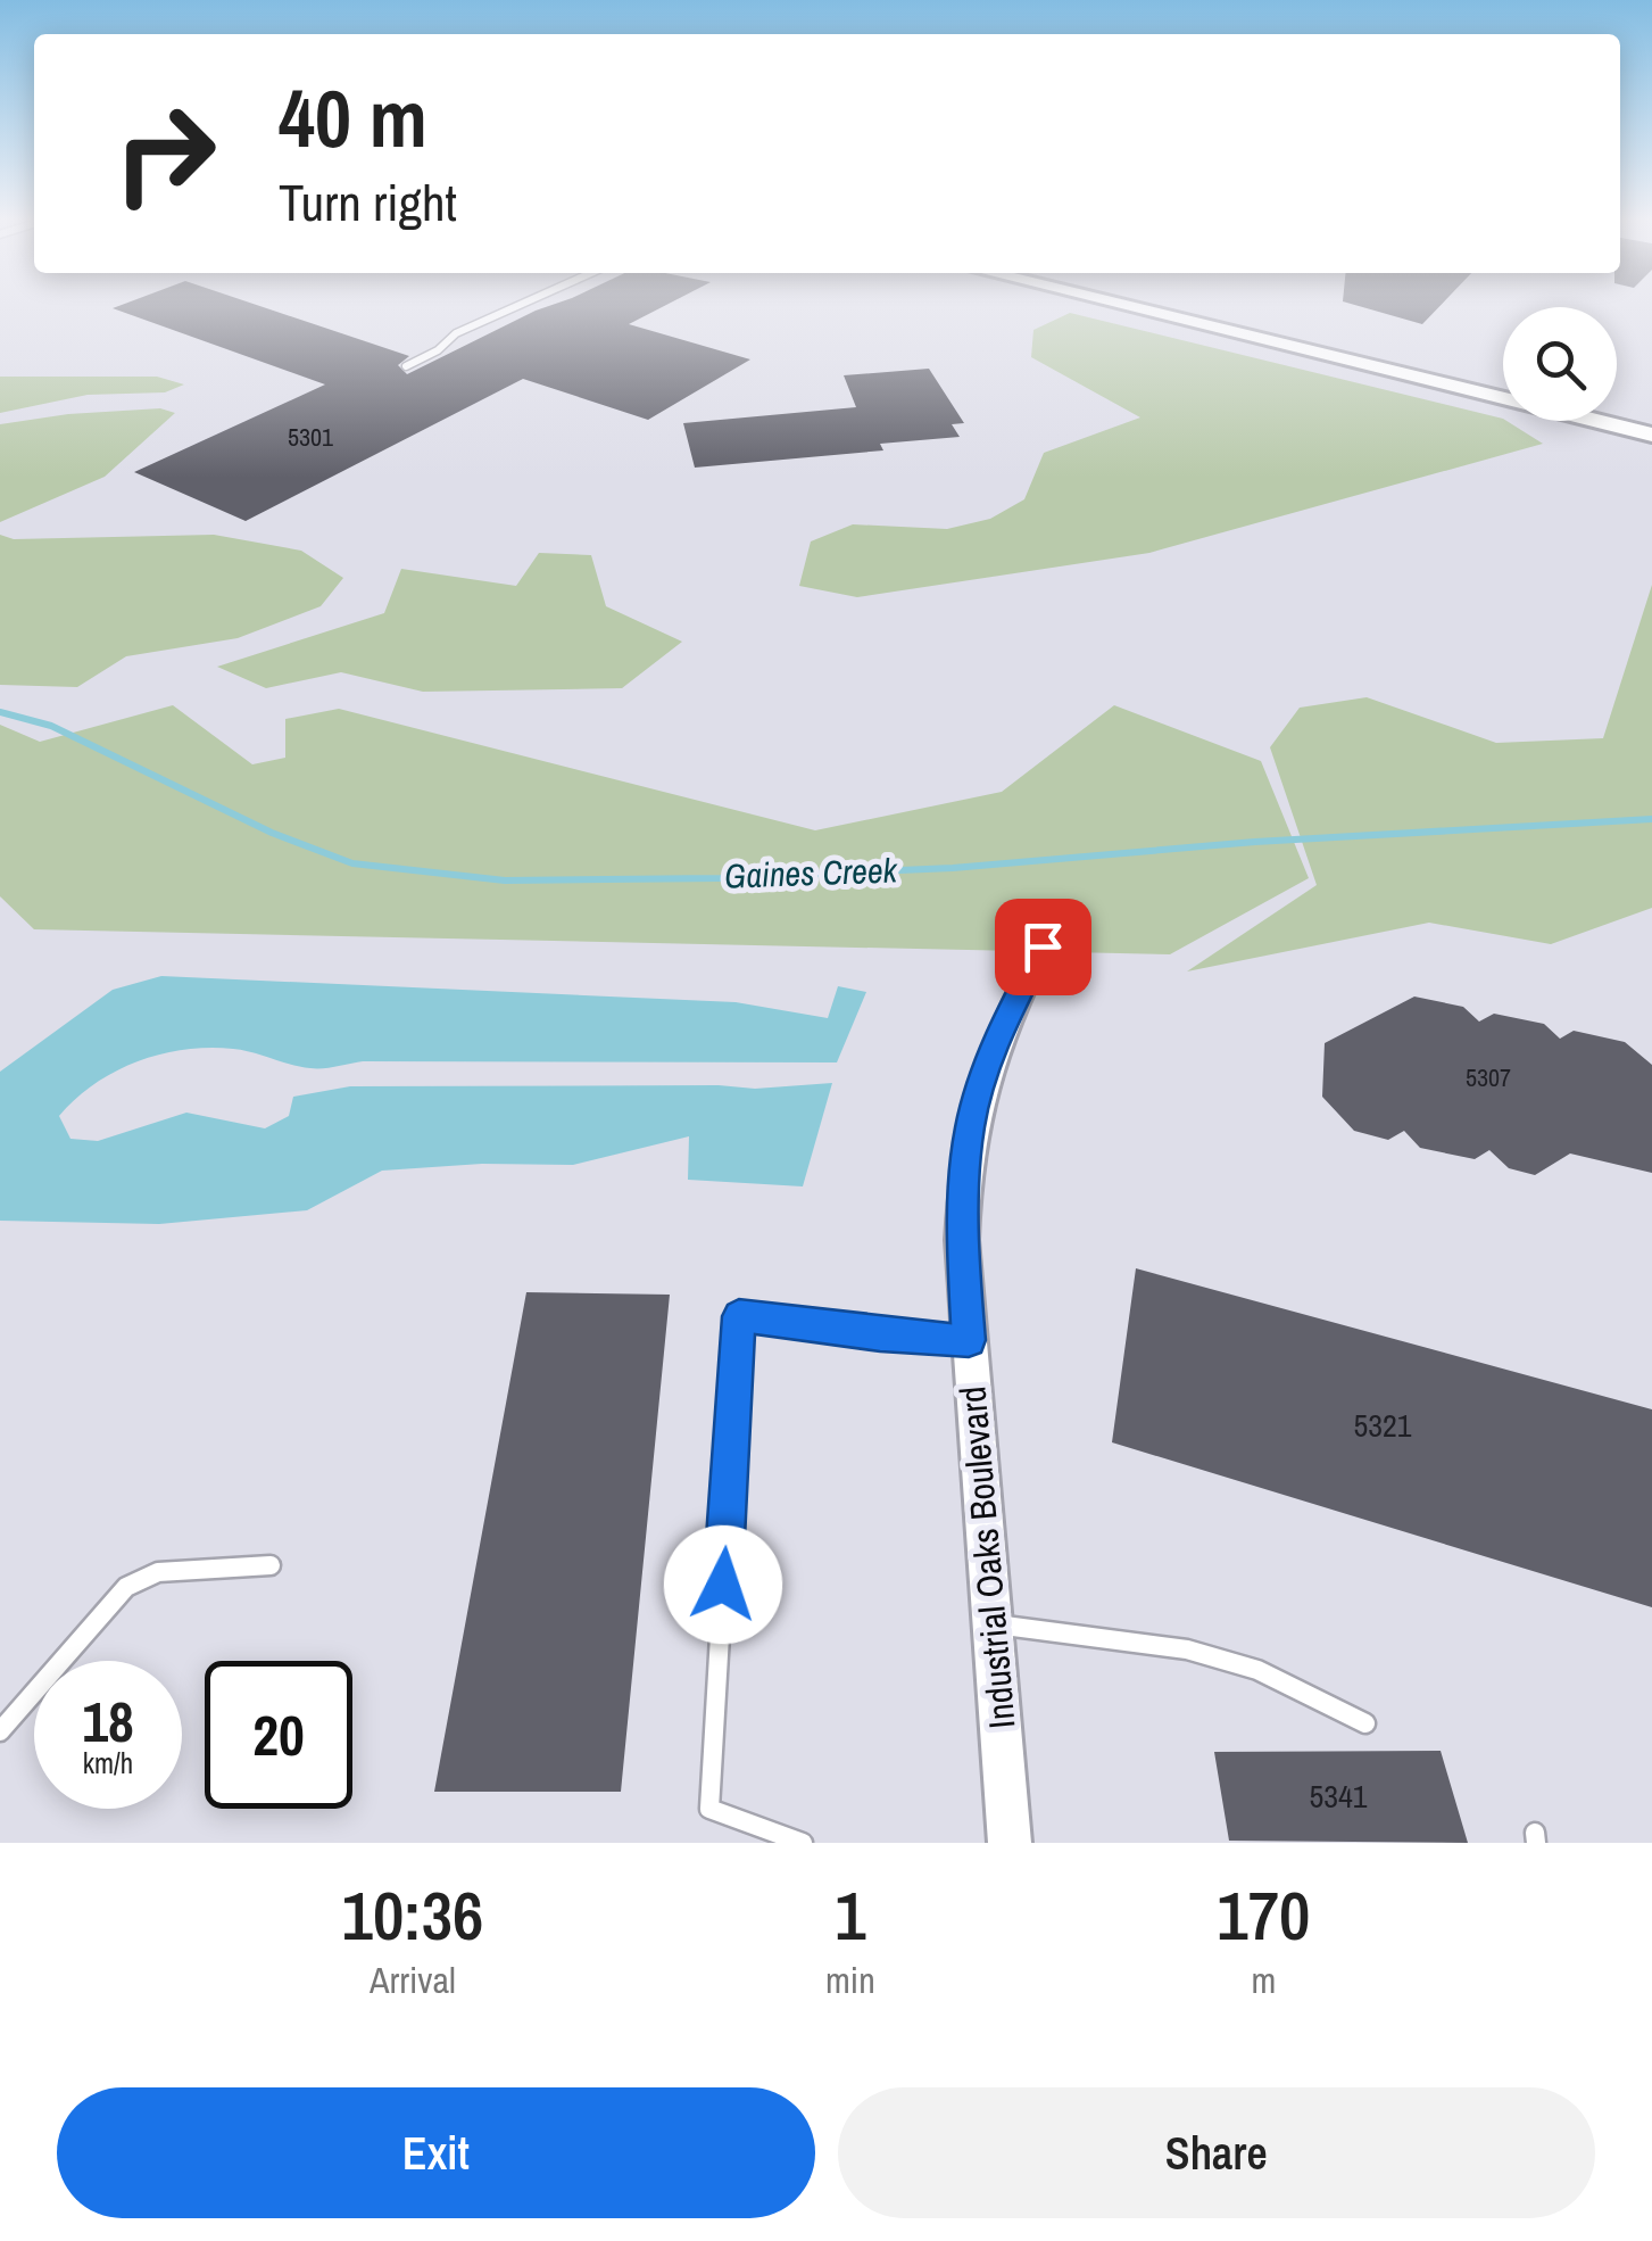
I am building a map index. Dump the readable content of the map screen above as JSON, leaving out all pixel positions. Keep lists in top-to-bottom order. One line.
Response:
{"streets":{"street":["Industrial Oaks Boulevard"]},"water":["Gaines Creek"],"house_numbers":["5301","5307","5321","5341"],"page":{"turn":["40 m","Turn right"],"speed":"18 km/h","limit":"20","eta":["10:36","Arrival","1","min","170","m"],"buttons":["Exit","Share"]}}
